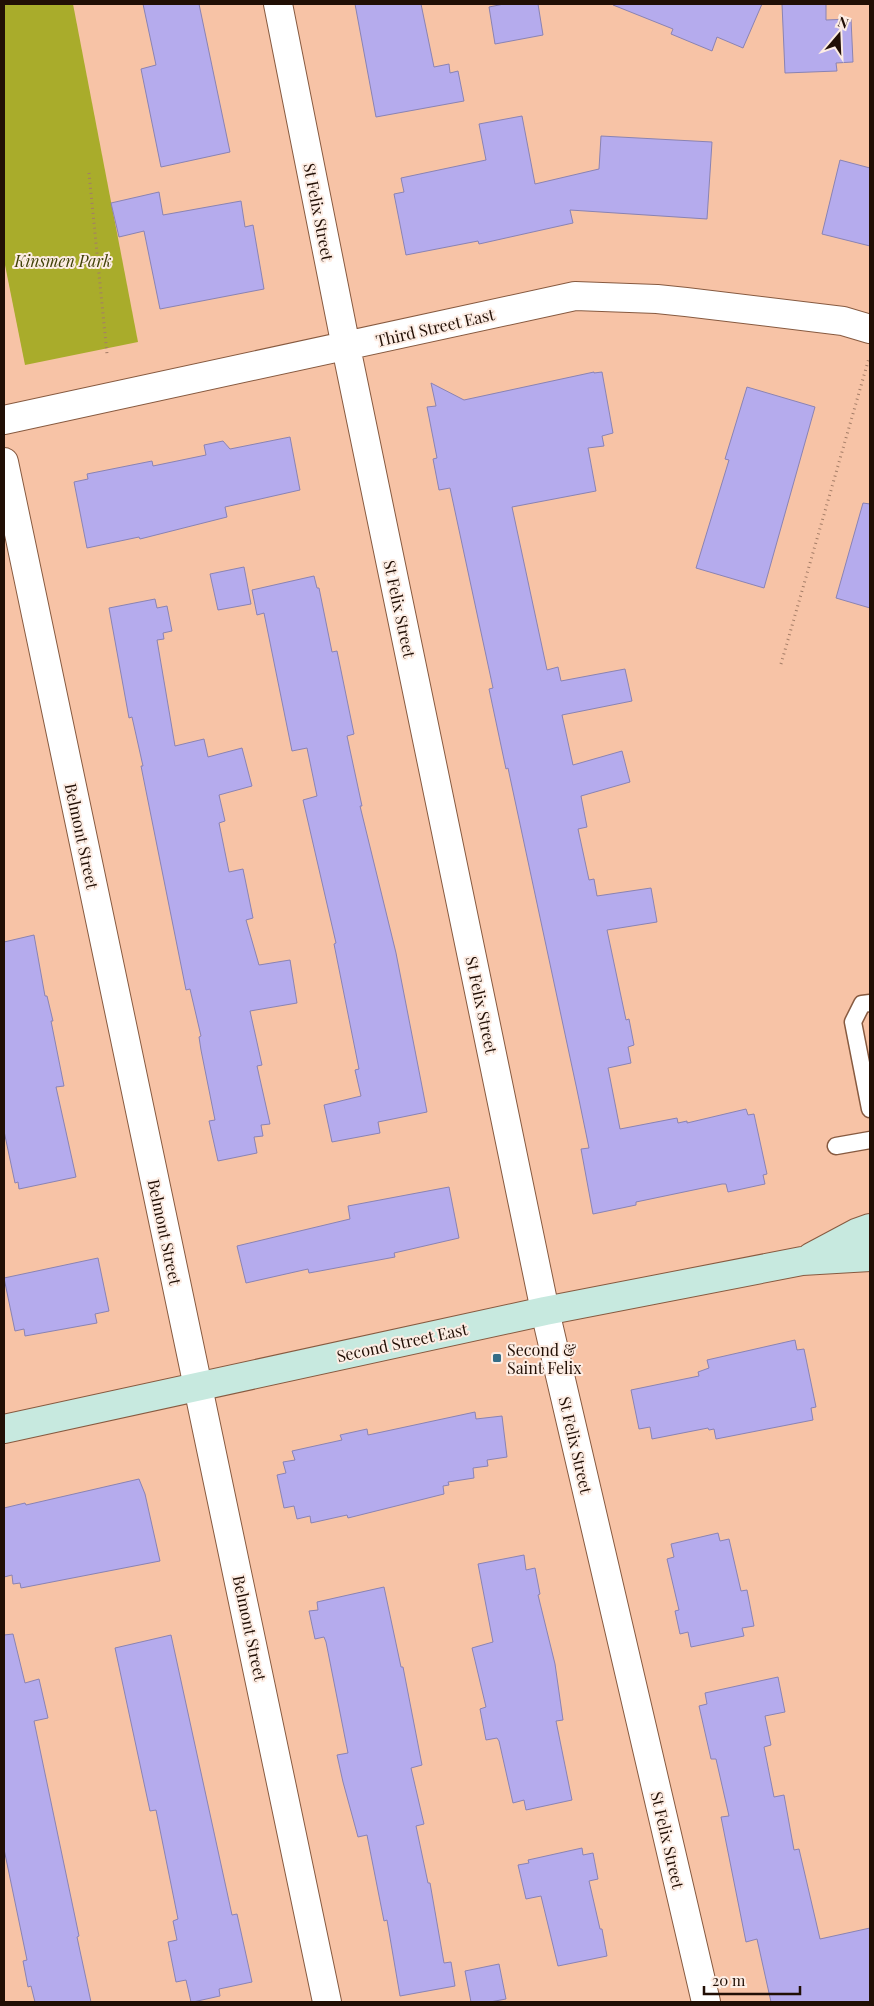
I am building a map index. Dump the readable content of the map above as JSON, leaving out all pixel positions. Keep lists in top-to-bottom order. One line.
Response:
{"streets":{"main road":["Second Street East"],"street":["St Felix Street","Third Street East","Belmont Street"]},"crossings":[["St Felix Street","Third Street East"],["St Felix Street","Second Street East"],["Belmont Street","Second Street East"]],"parks":["Kinsmen Park"],"places":{"transit":["Second & Saint Felix"]},"scale_bar":"20 m","north":"top"}
